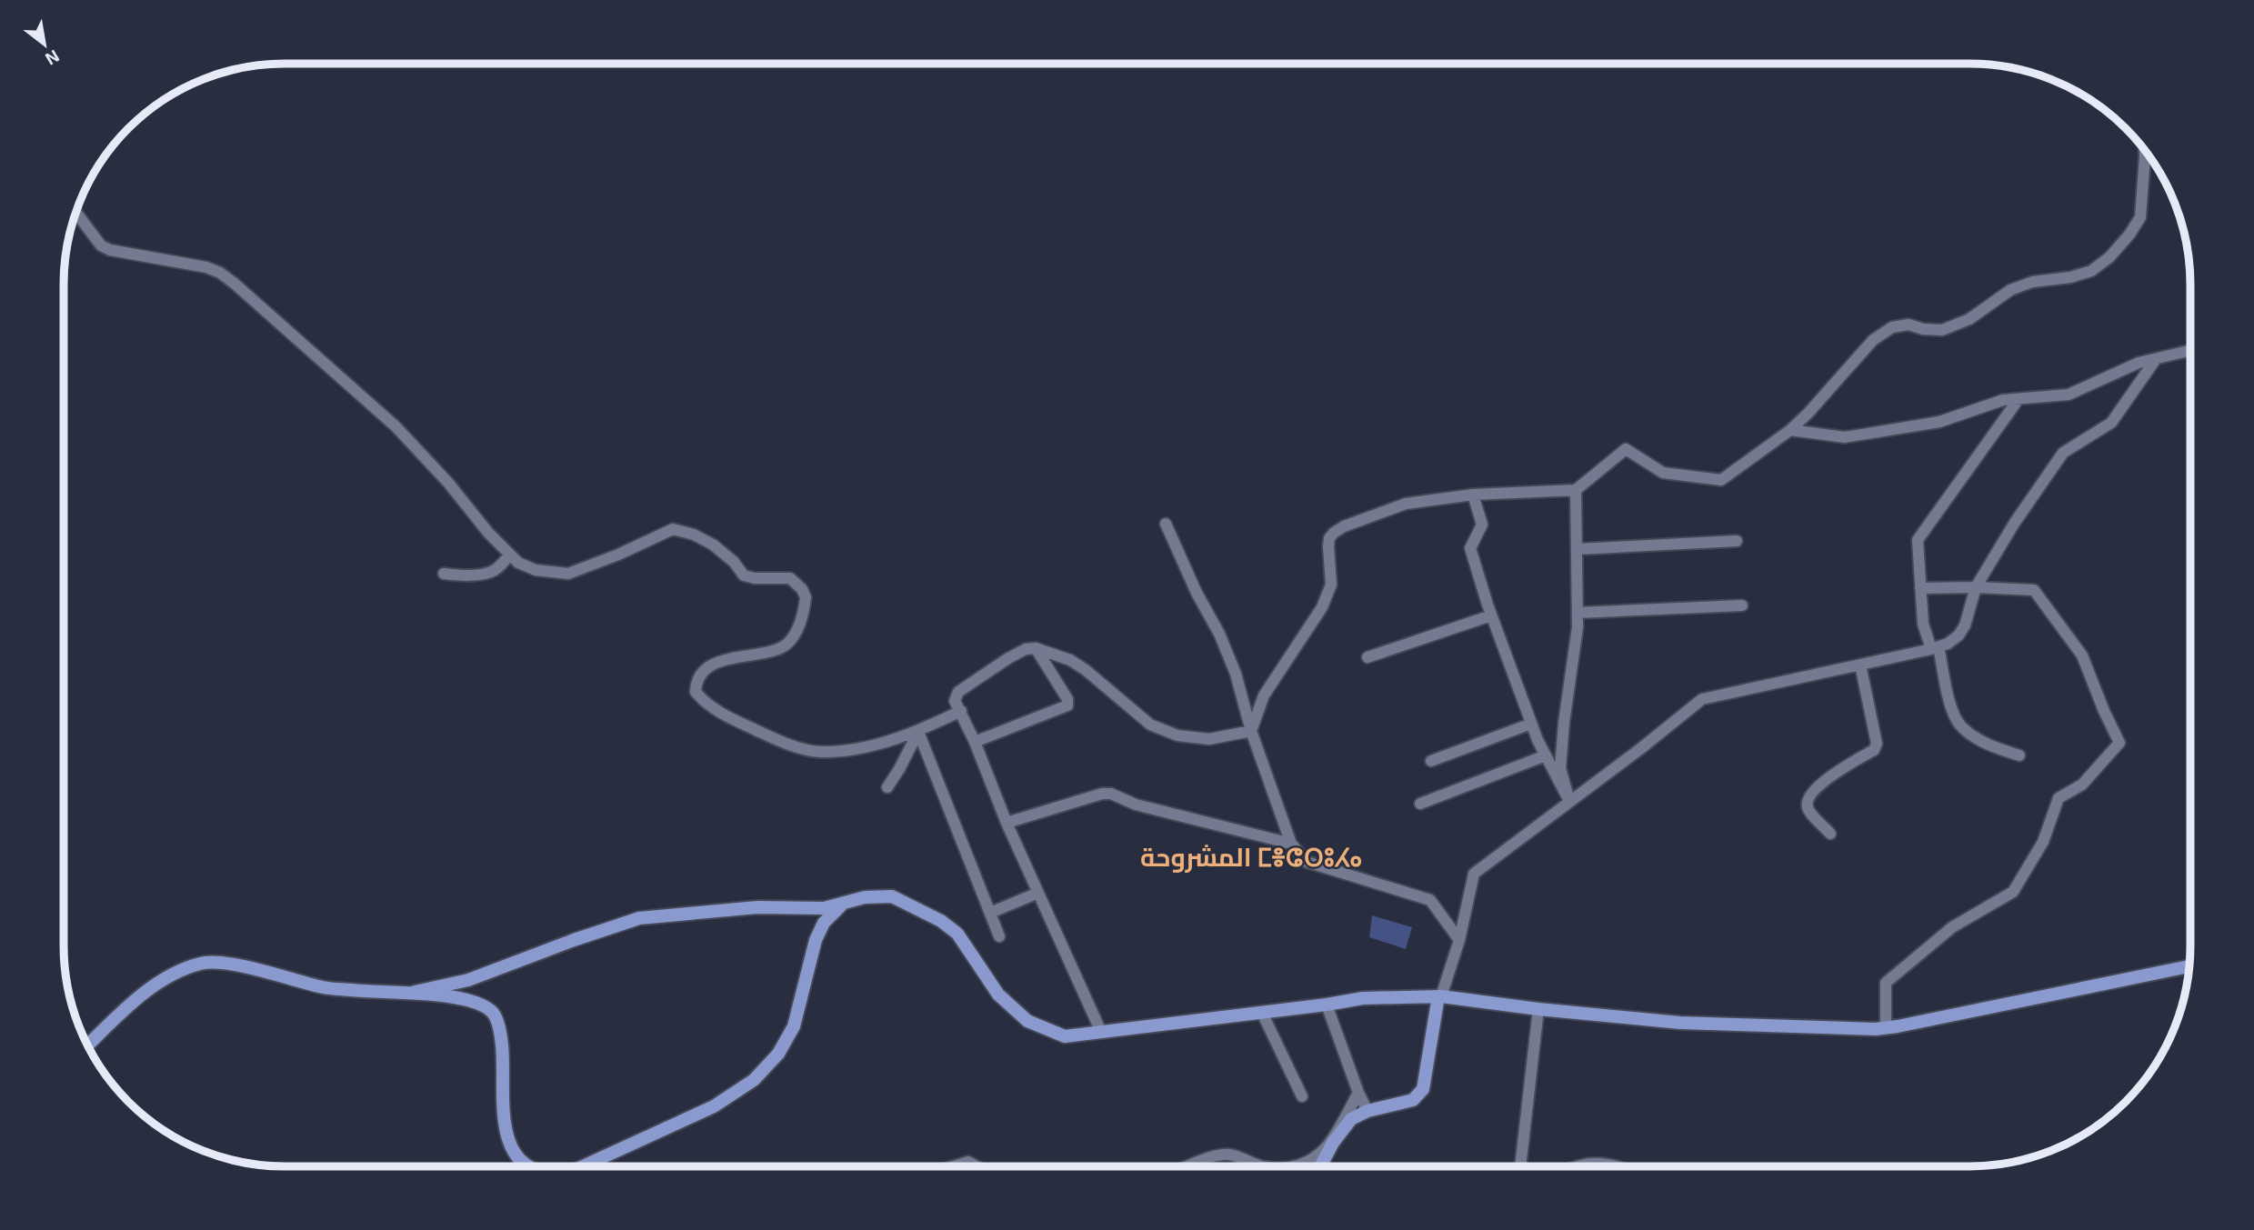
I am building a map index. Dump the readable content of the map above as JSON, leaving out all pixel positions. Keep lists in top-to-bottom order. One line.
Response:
{"districts":["المشروحة ⵎⴻⵛⵔⵓⵃⴰ"],"north":"bottom right"}
